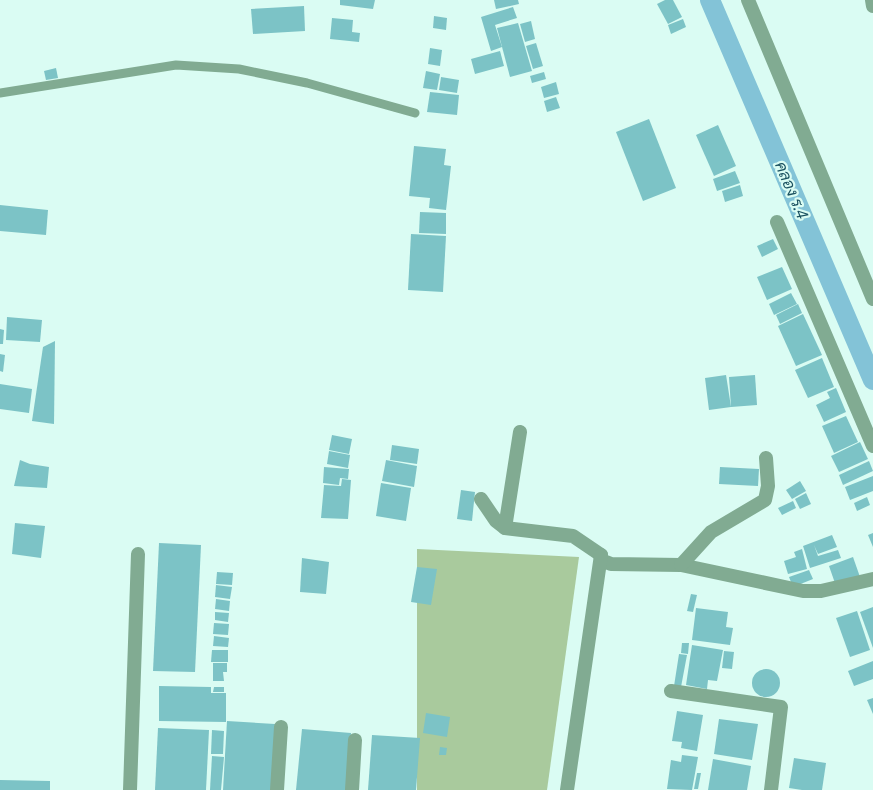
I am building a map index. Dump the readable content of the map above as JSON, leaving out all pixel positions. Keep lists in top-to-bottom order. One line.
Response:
{"water":["คลอง ร.4"]}
